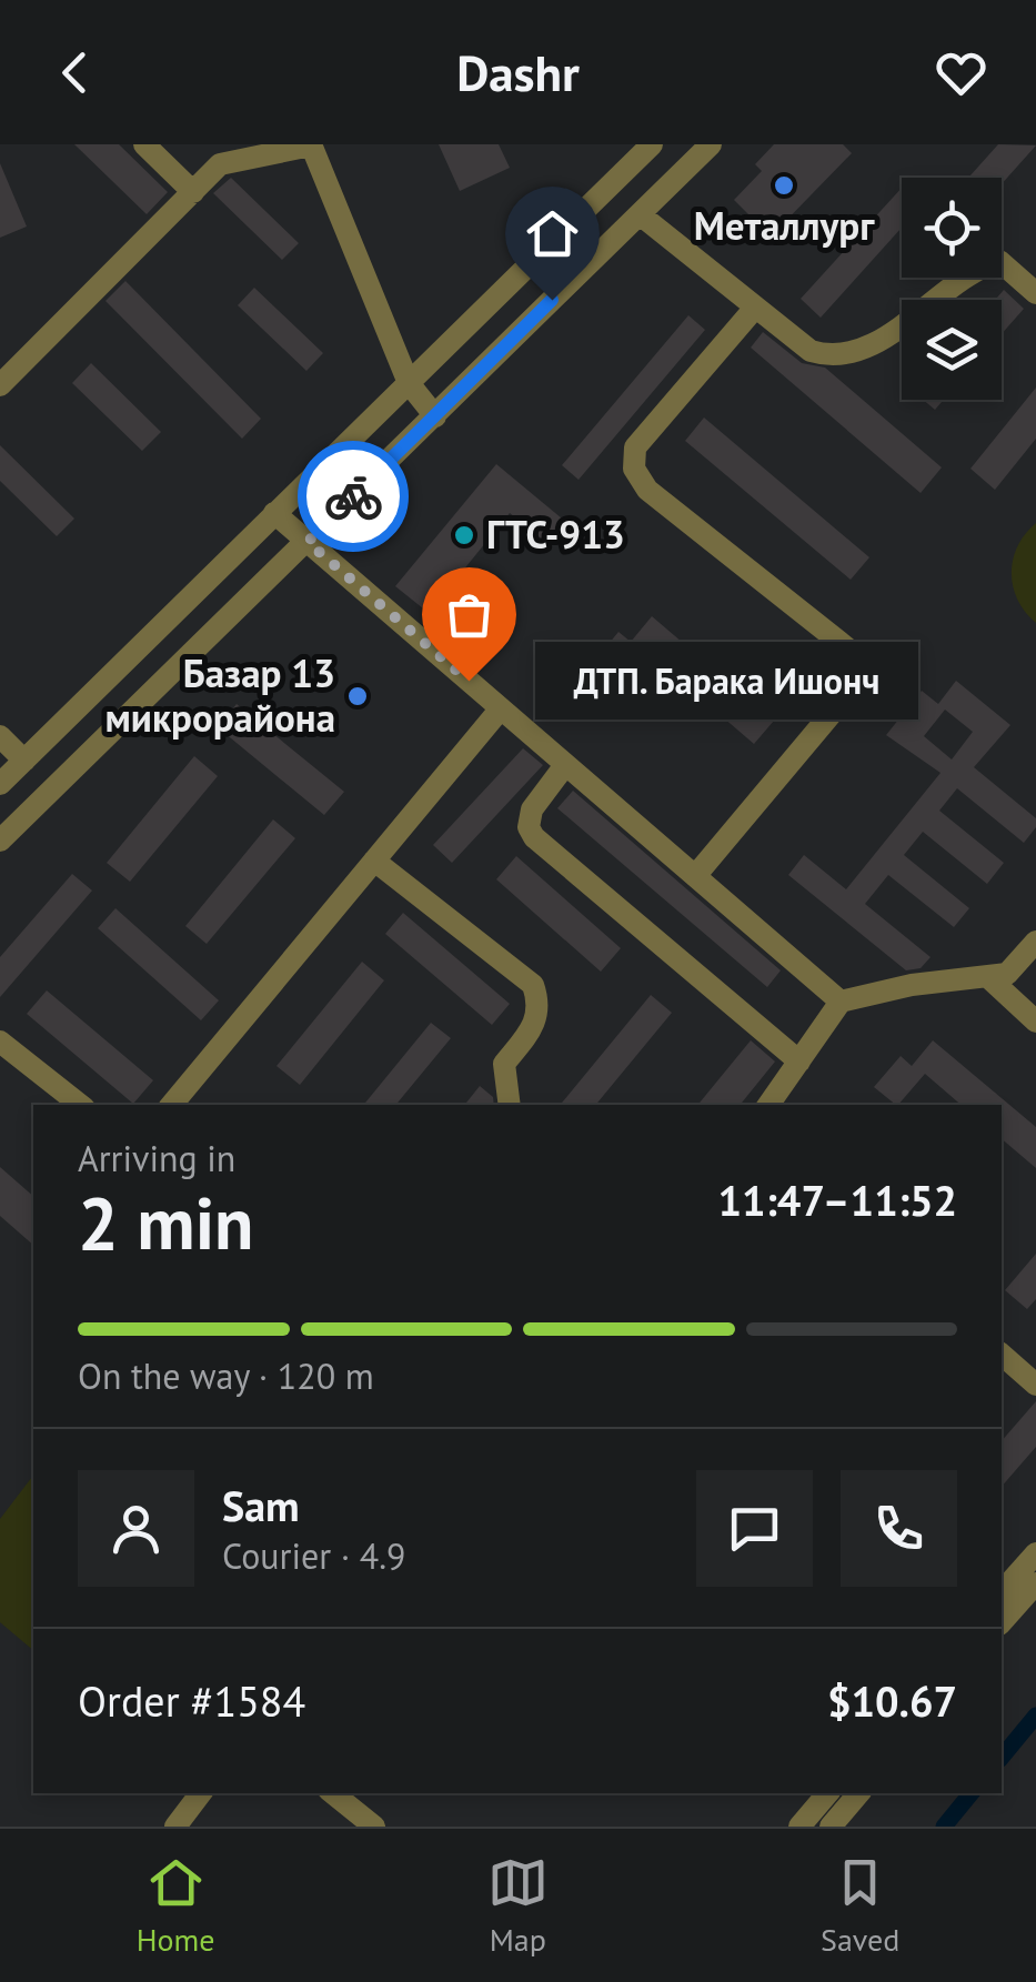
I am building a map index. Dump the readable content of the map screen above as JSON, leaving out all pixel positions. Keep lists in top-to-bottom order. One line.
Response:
{"places":["Металлург","ГТС-913","ДТП. Барака Ишонч","Базар 13 микрорайона"],"page":{"header":"Dashr","bubble":"ДТП. Барака Ишонч","heading":["2 min","Arriving in","11:47–11:52"],"panel":["Sam","Courier · 4.9","Order #1584","$10.67"],"bar":"On the way · 120 m","tabs":["Home","Map","Saved"]}}
